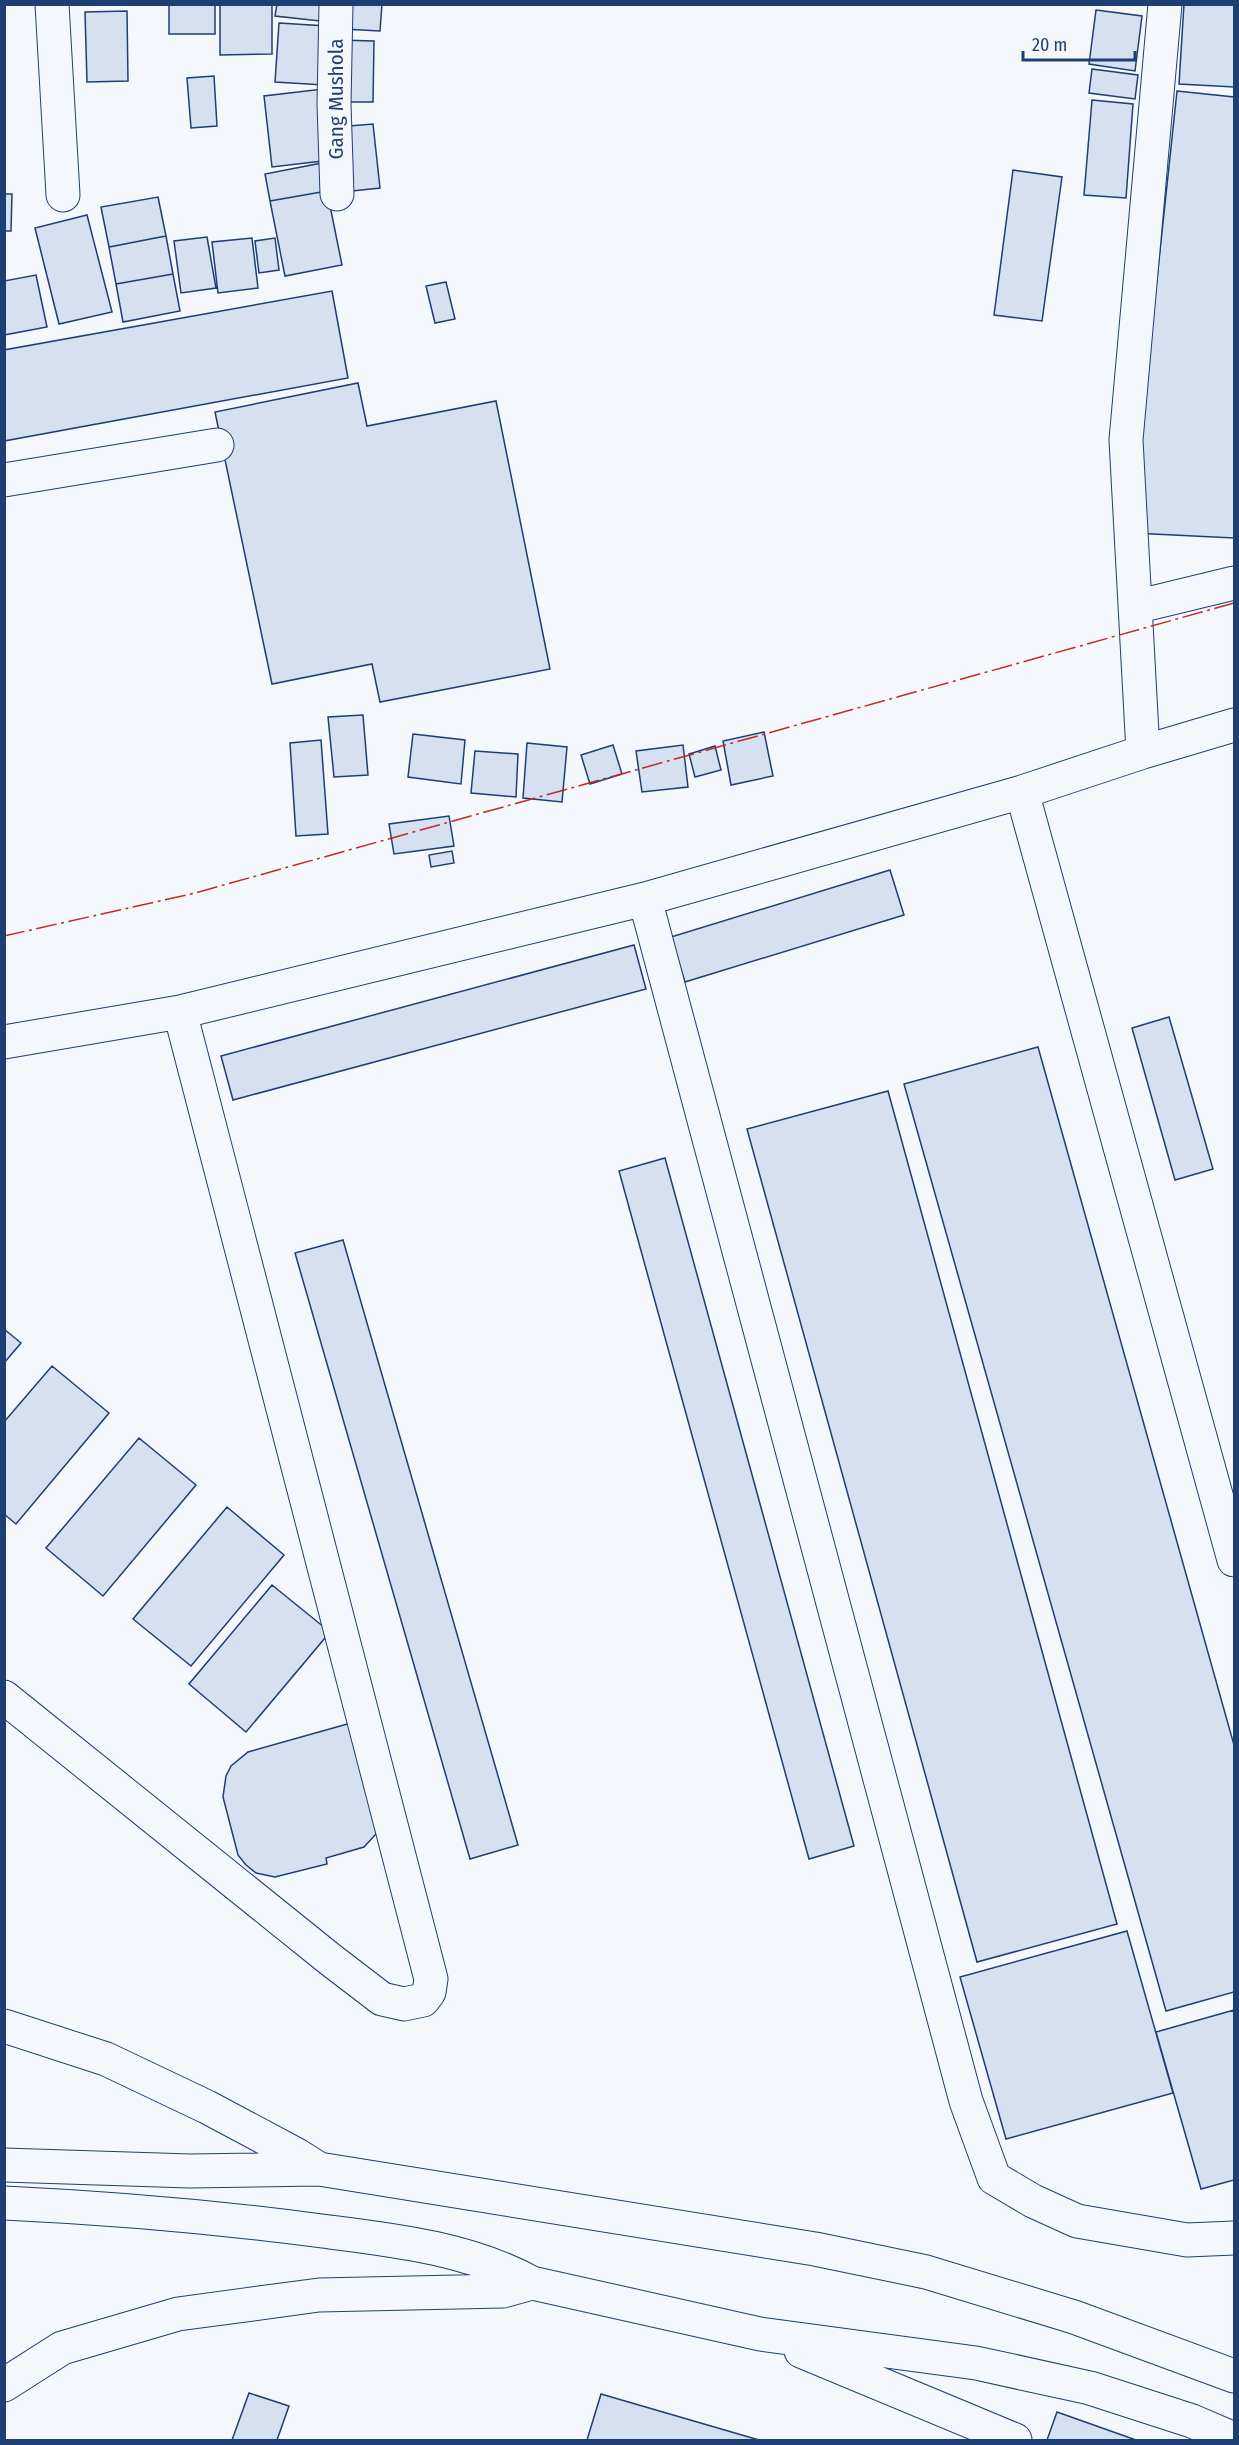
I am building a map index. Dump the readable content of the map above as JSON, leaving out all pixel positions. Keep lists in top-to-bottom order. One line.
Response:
{"streets":{"main road":["Gang Mushola"]},"scale_bar":"20 m"}
